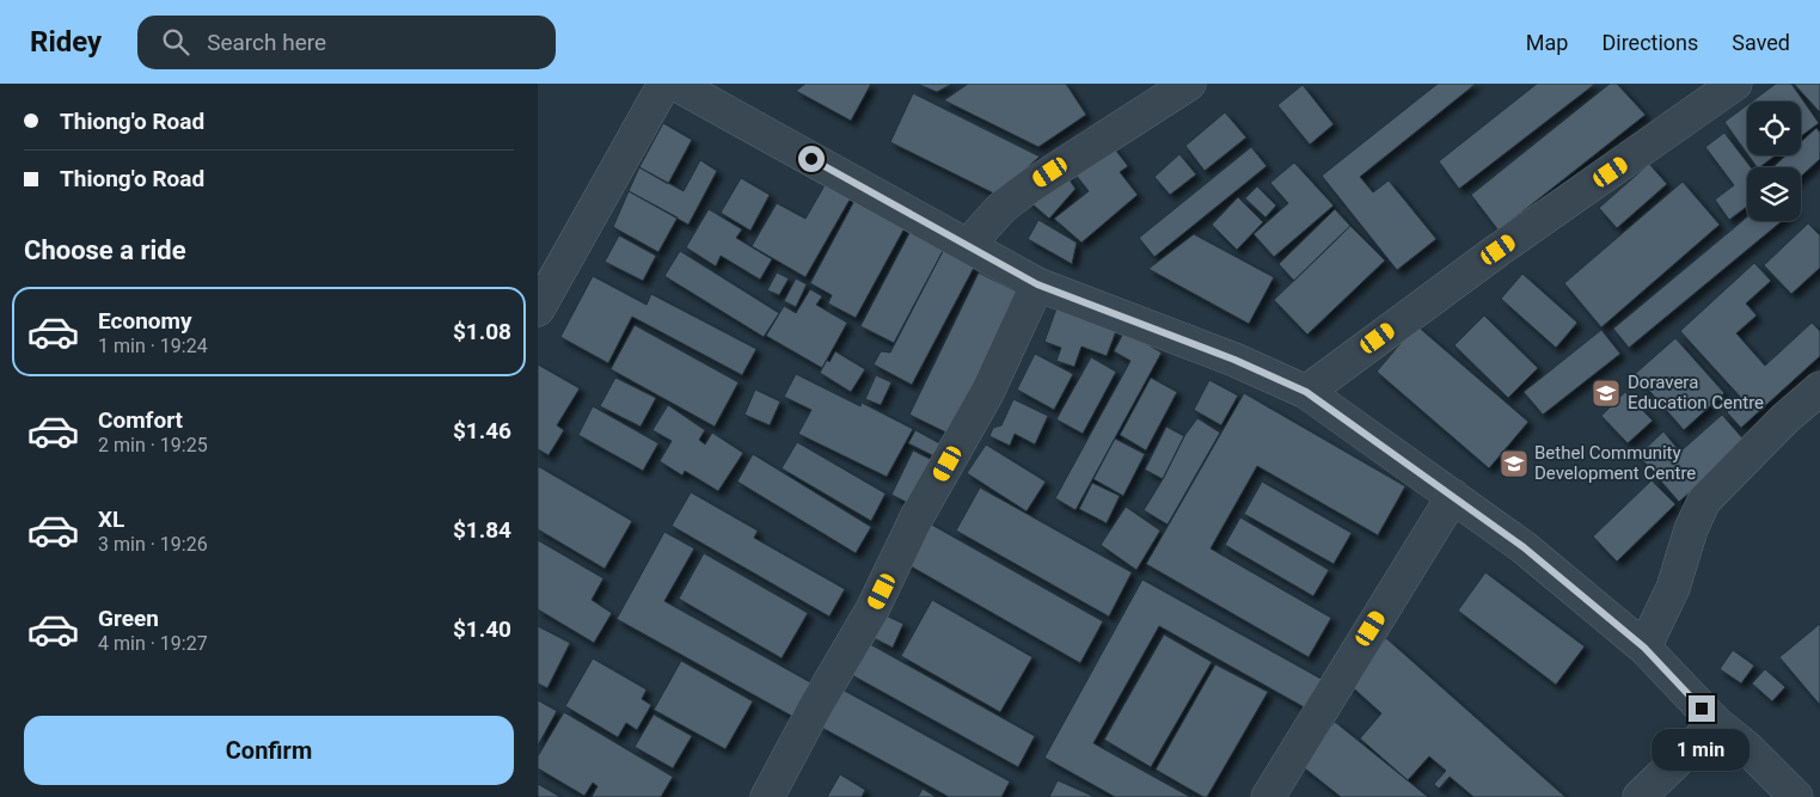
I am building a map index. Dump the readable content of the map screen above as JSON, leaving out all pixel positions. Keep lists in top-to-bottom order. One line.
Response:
{"places":{"school or university":["Doravera Education Centre","Bethel Community Development Centre"]},"page":{"header":"Ridey","search":"Search here","nav":["Map","Directions","Saved"],"banner":["Thiong'o Road","Thiong'o Road"],"heading":"Choose a ride","list":[{"name":"Economy","note":"1 min · 19:24","value":"$1.08"},{"name":"Comfort","note":"2 min · 19:25","value":"$1.46"},{"name":"XL","note":"3 min · 19:26","value":"$1.84"},{"name":"Green","note":"4 min · 19:27","value":"$1.40"}],"buttons":"Confirm","bubble":"1 min"}}
